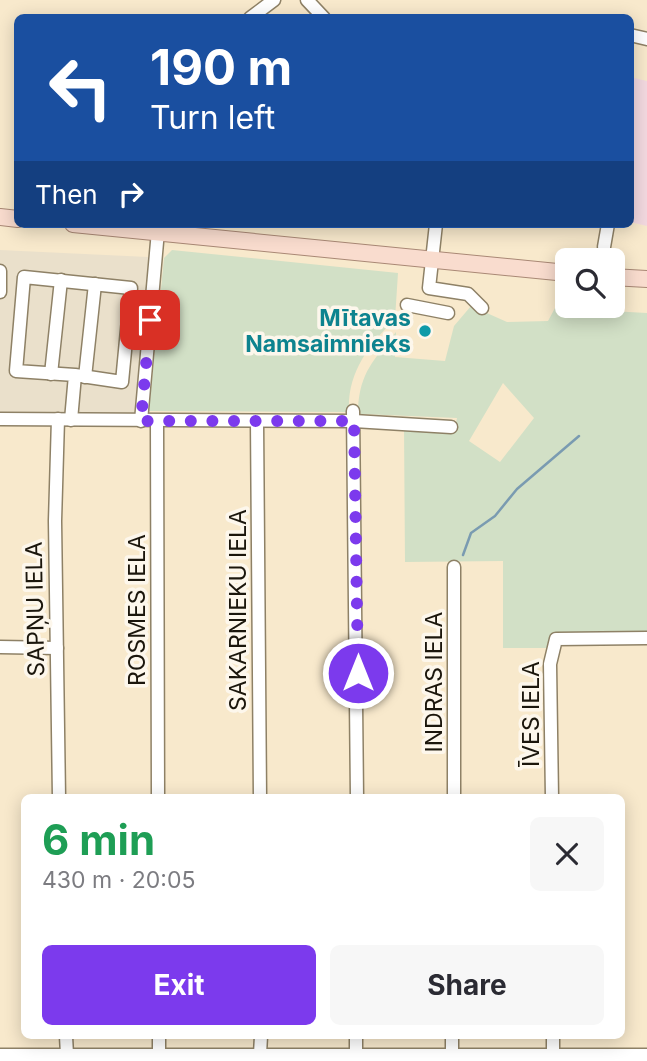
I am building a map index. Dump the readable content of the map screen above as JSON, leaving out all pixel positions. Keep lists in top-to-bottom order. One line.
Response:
{"streets":{"street":["SAPŅU IELA","ROSMES IELA","SAKARNIEKU IELA","INDRAS IELA","ĪVES IELA"]},"places":["Mītavas Namsaimnieks"],"page":{"turn":["190 m","Turn left"],"then":"Then","heading":["6 min","430 m · 20:05"],"buttons":["Exit","Share"]}}
